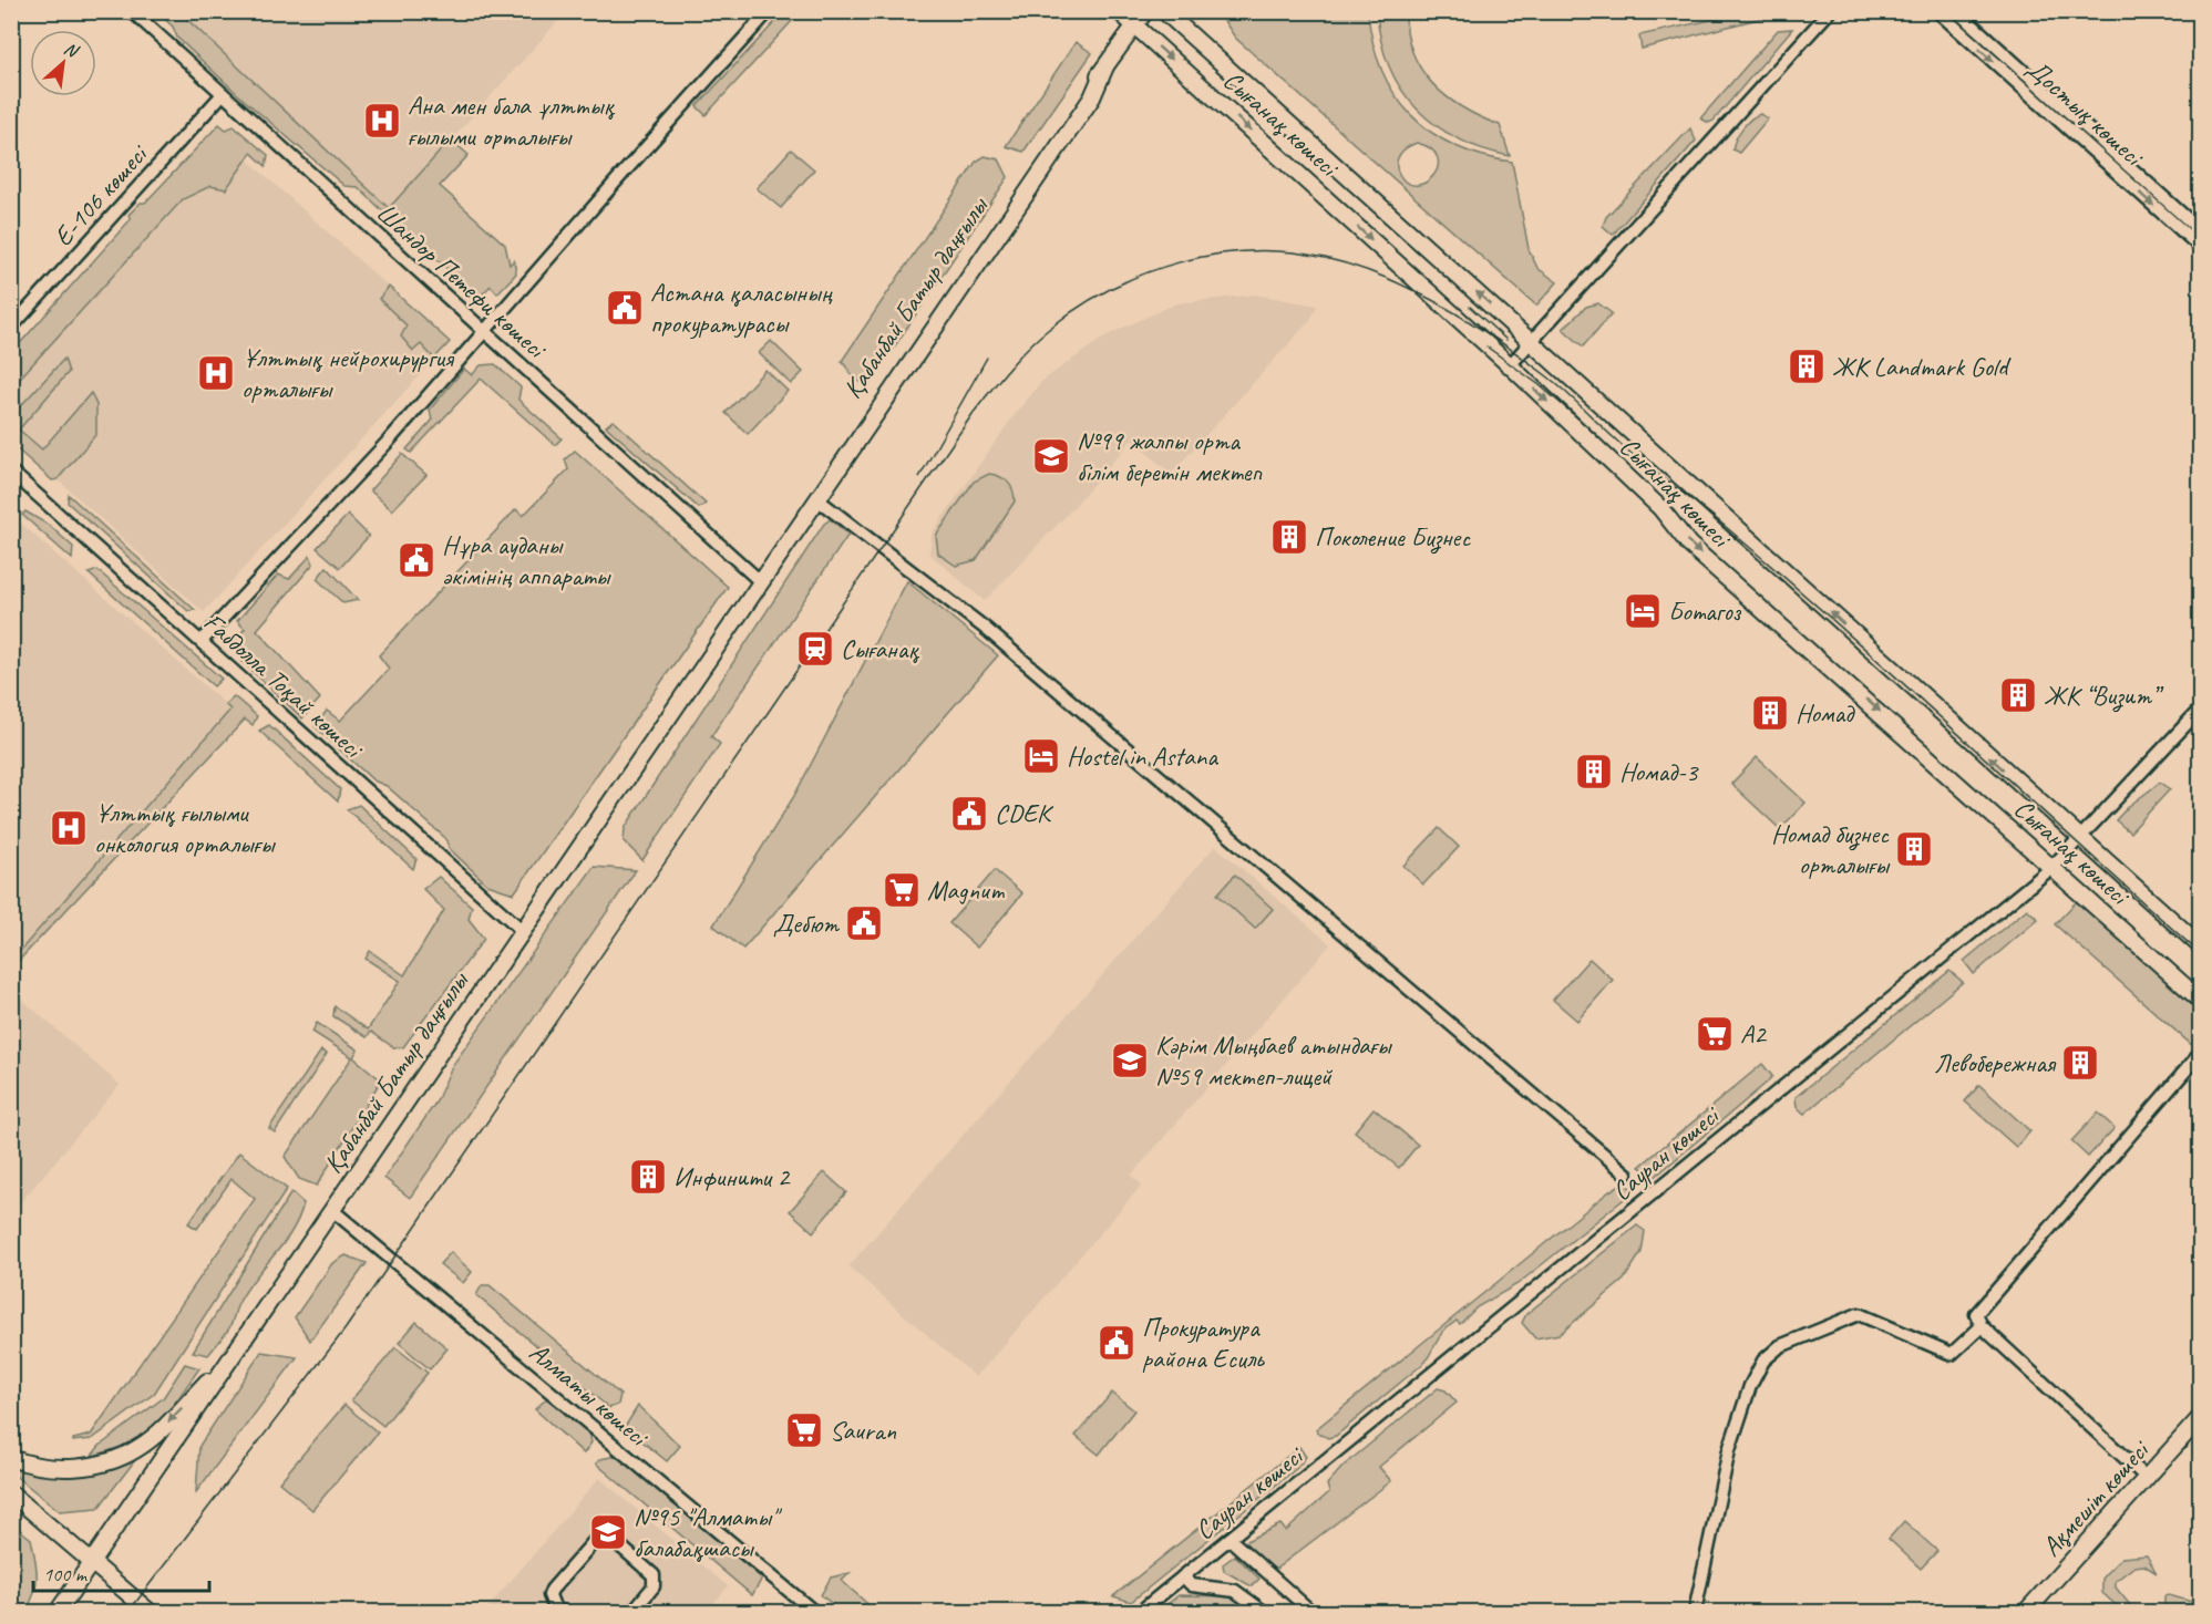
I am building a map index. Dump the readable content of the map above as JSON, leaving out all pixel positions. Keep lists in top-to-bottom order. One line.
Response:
{"streets":{"main road":["Сығанақ көшесі","Қабанбай Батыр даңғылы","Ақмешіт көшесі"],"street":["Достық көшесі","Е-106 көшесі","Шандор Петефи көшесі","Ғабдолла Тоқай көшесі","Сауран көшесі","Алматы көшесі"]},"crossings":[["Сығанақ көшесі","Қабанбай Батыр даңғылы"],["Сығанақ көшесі","Сауран көшесі"],["Е-106 көшесі","Шандор Петефи көшесі"],["Шандор Петефи көшесі","Қабанбай Батыр даңғылы"],["Қабанбай Батыр даңғылы","Ғабдолла Тоқай көшесі"],["Қабанбай Батыр даңғылы","Алматы көшесі"]],"places":{"hospital":["Ана мен бала ұлттық ғылыми орталығы","Ұлттық нейрохирургия орталығы","Ұлттық ғылыми онкология орталығы"],"public building":["Астана қаласының прокуратурасы","Нұра ауданы әкімінің аппараты","CDEK","Дебют","Прокуратура района Есиль"],"building":["ЖК Landmark Gold","Поколение Бизнес","ЖК “Визит”","Номад","Номад-3","Номад бизнес орталығы","Левобережная","Инфинити 2"],"school or university":["№99 жалпы орта білім беретін мектеп","Кәрім Мыңбаев атындағы №59 мектеп-лицей","№95 \"Алматы\" балабақшасы"],"hotel":["Ботагоз","Hostel in Astana"],"station":["Сығанақ"],"supermarket":["Magnum","А2","Sauran"]},"scale_bar":"100 m","north":"top right"}
